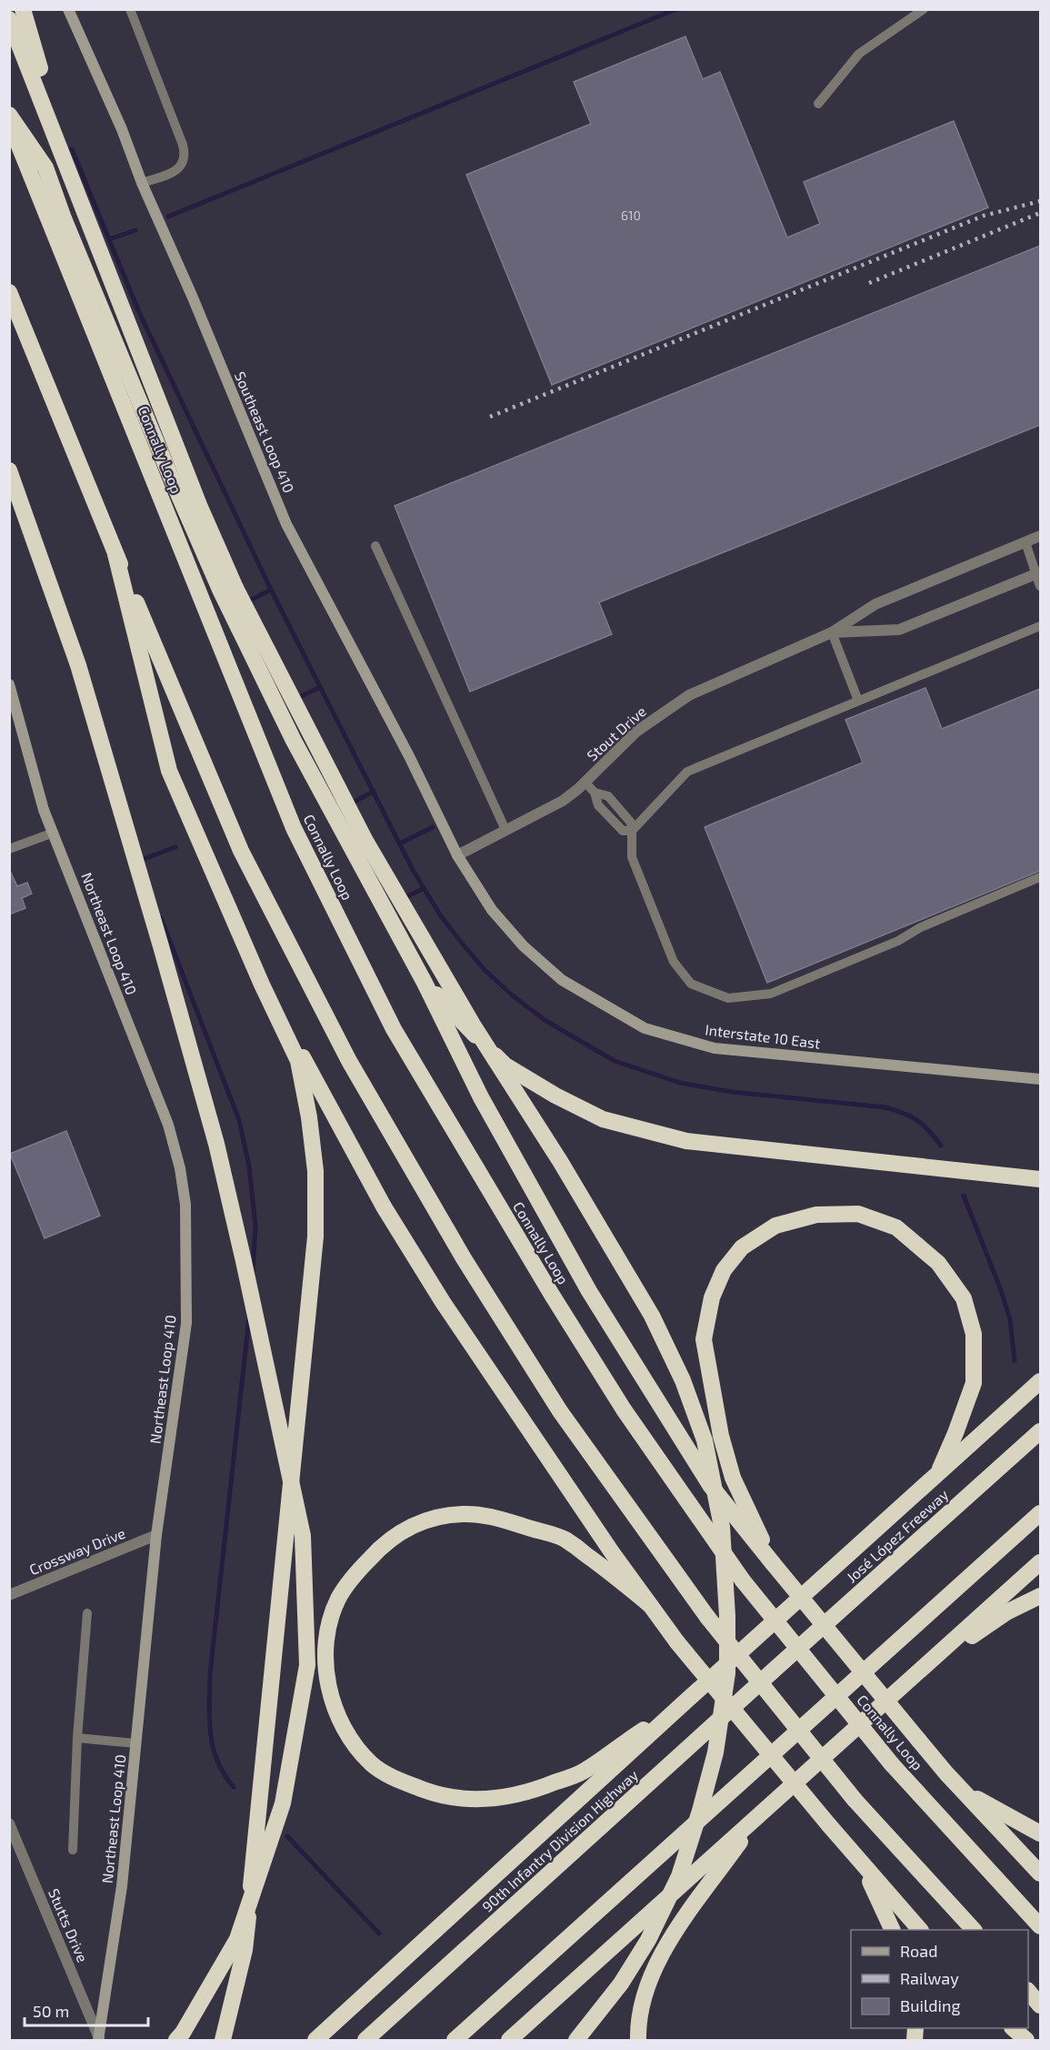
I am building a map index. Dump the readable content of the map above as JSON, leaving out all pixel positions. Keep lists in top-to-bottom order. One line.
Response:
{"streets":{"highway":["Connally Loop","José López Freeway","90th Infantry Division Highway"],"main road":["Southeast Loop 410","Northeast Loop 410","Interstate 10 East"],"street":["Stout Drive","Crossway Drive","Stutts Drive"]},"crossings":[["Southeast Loop 410","Stout Drive"],["Southeast Loop 410","Interstate 10 East"],["Stout Drive","Interstate 10 East"],["Northeast Loop 410","Crossway Drive"],["Northeast Loop 410","Stutts Drive"],["José López Freeway","90th Infantry Division Highway"]],"house_numbers":["610"],"legend":["Road","Railway","Building"],"scale_bar":"50 m"}
